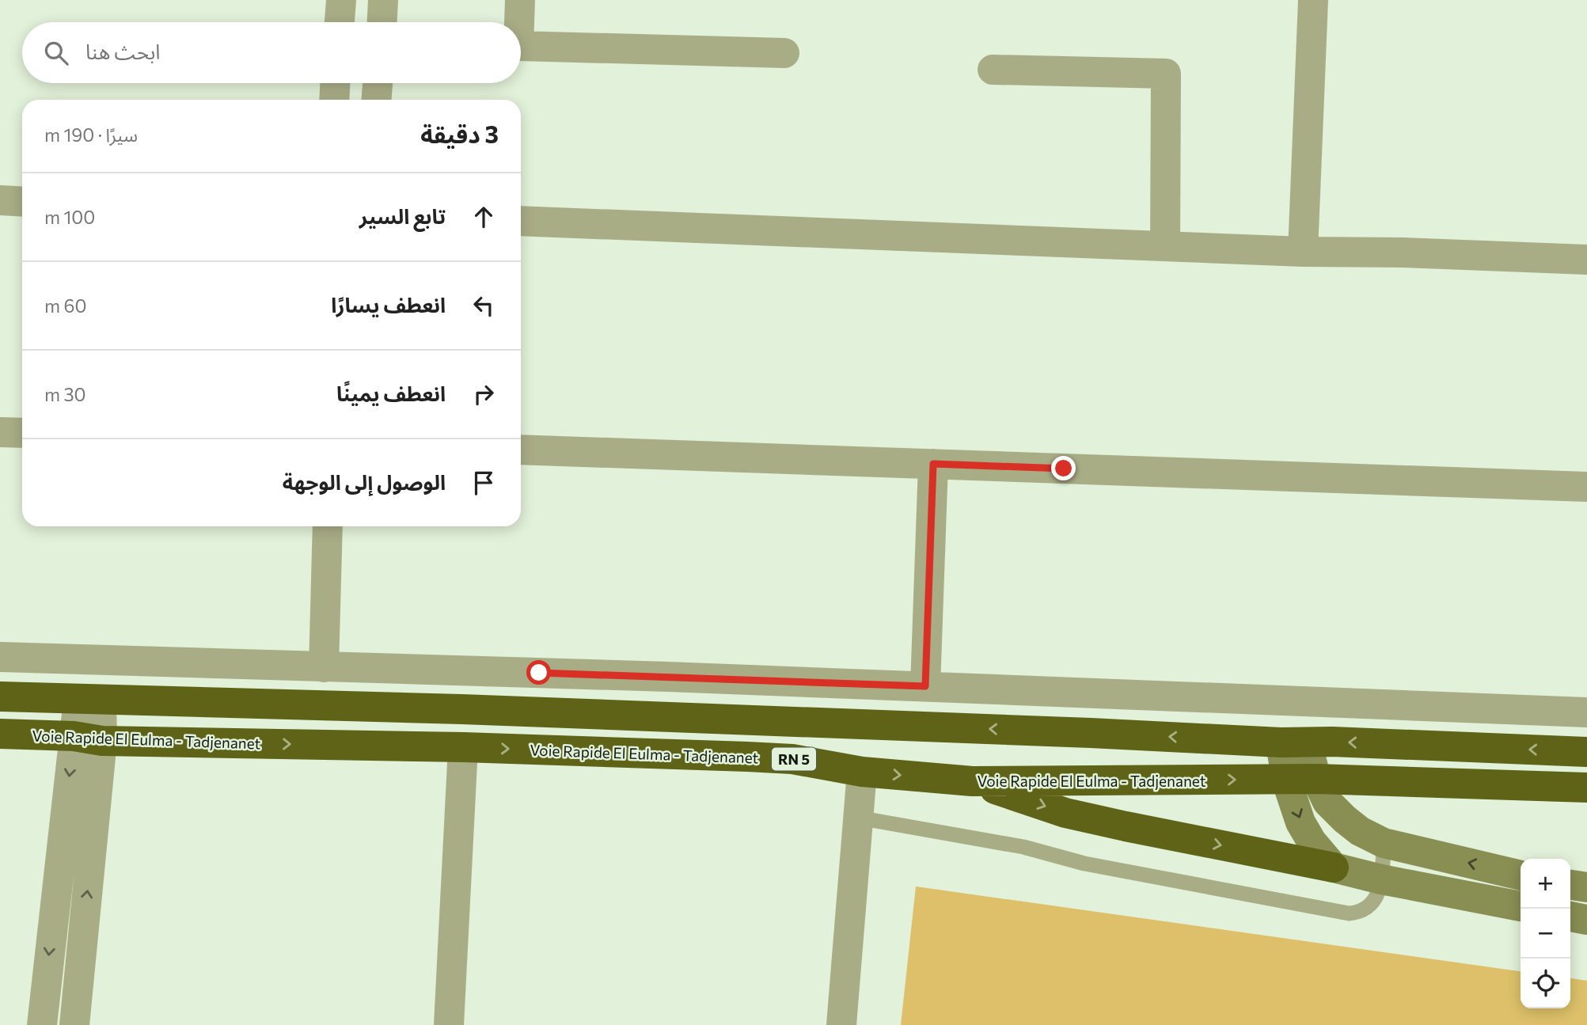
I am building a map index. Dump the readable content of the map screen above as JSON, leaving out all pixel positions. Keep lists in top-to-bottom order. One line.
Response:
{"streets":{"highway":["Voie Rapide El Eulma - Tadjenanet","RN 5"]},"page":{"search":"ابحث هنا","heading":["3 دقيقة","سيرًا · 190 m"],"list":[["تابع السير","100 m"],["انعطف يسارًا","60 m"],["انعطف يمينًا","30 m"],"الوصول إلى الوجهة"],"map_buttons":["+","−"]}}
